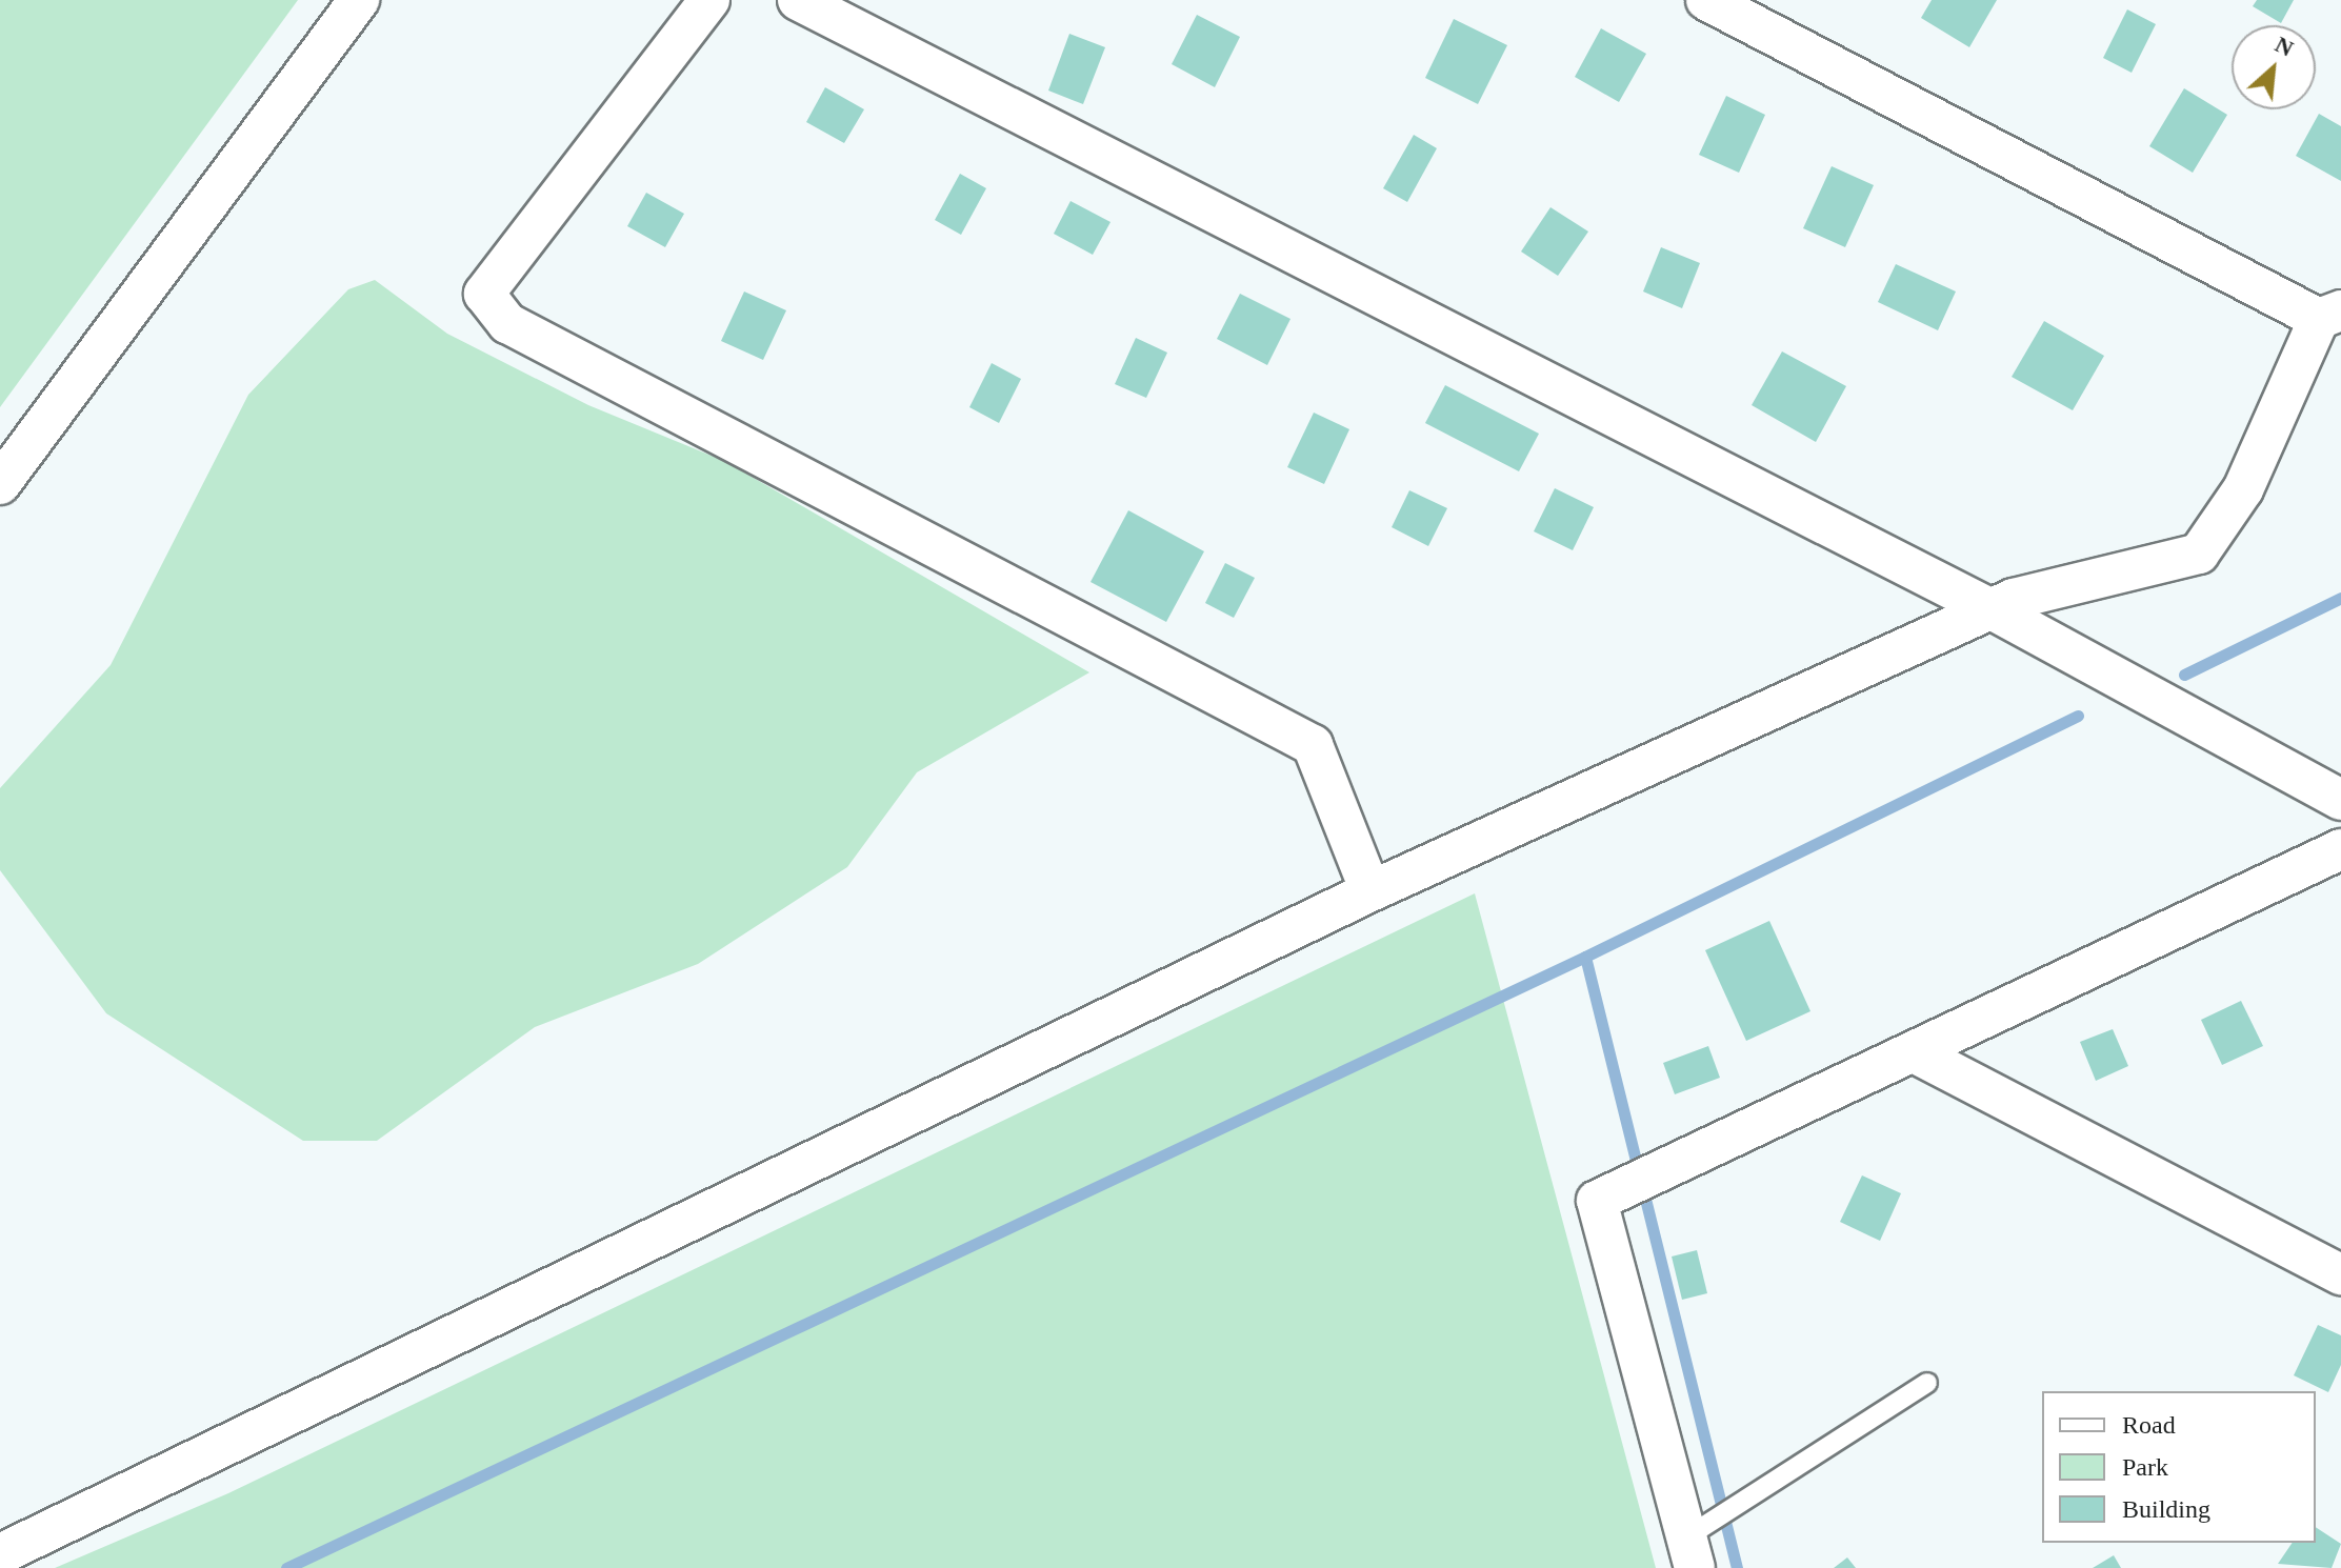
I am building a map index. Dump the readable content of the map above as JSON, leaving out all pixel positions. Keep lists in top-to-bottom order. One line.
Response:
{"legend":["Road","Park","Building"],"north":"top right"}
